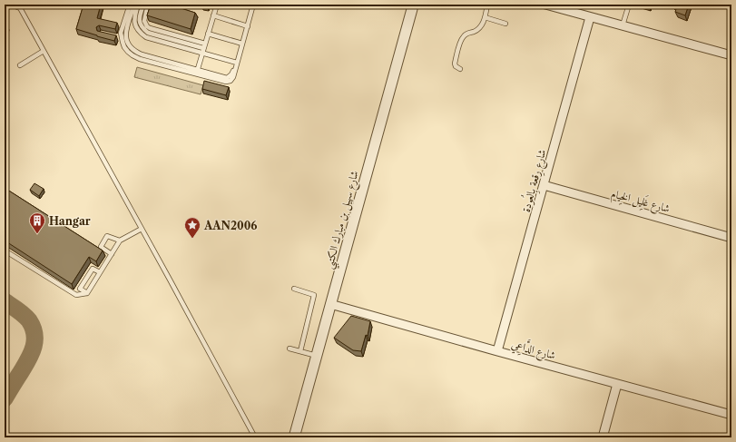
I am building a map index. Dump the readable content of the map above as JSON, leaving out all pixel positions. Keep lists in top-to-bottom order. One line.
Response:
{"streets":{"street":["شارع رِقعة بِالعُودة","شارع غَلِيل الخِيام","شارع سهيل بن مبارك الكتبي","شارع الدَّاعِي"]},"crossings":[["شارع رِقعة بِالعُودة","شارع غَلِيل الخِيام"],["شارع رِقعة بِالعُودة","شارع الدَّاعِي"],["شارع سهيل بن مبارك الكتبي","شارع الدَّاعِي"]],"places":{"building":["Hangar"],"place":["AAN2006"]}}
